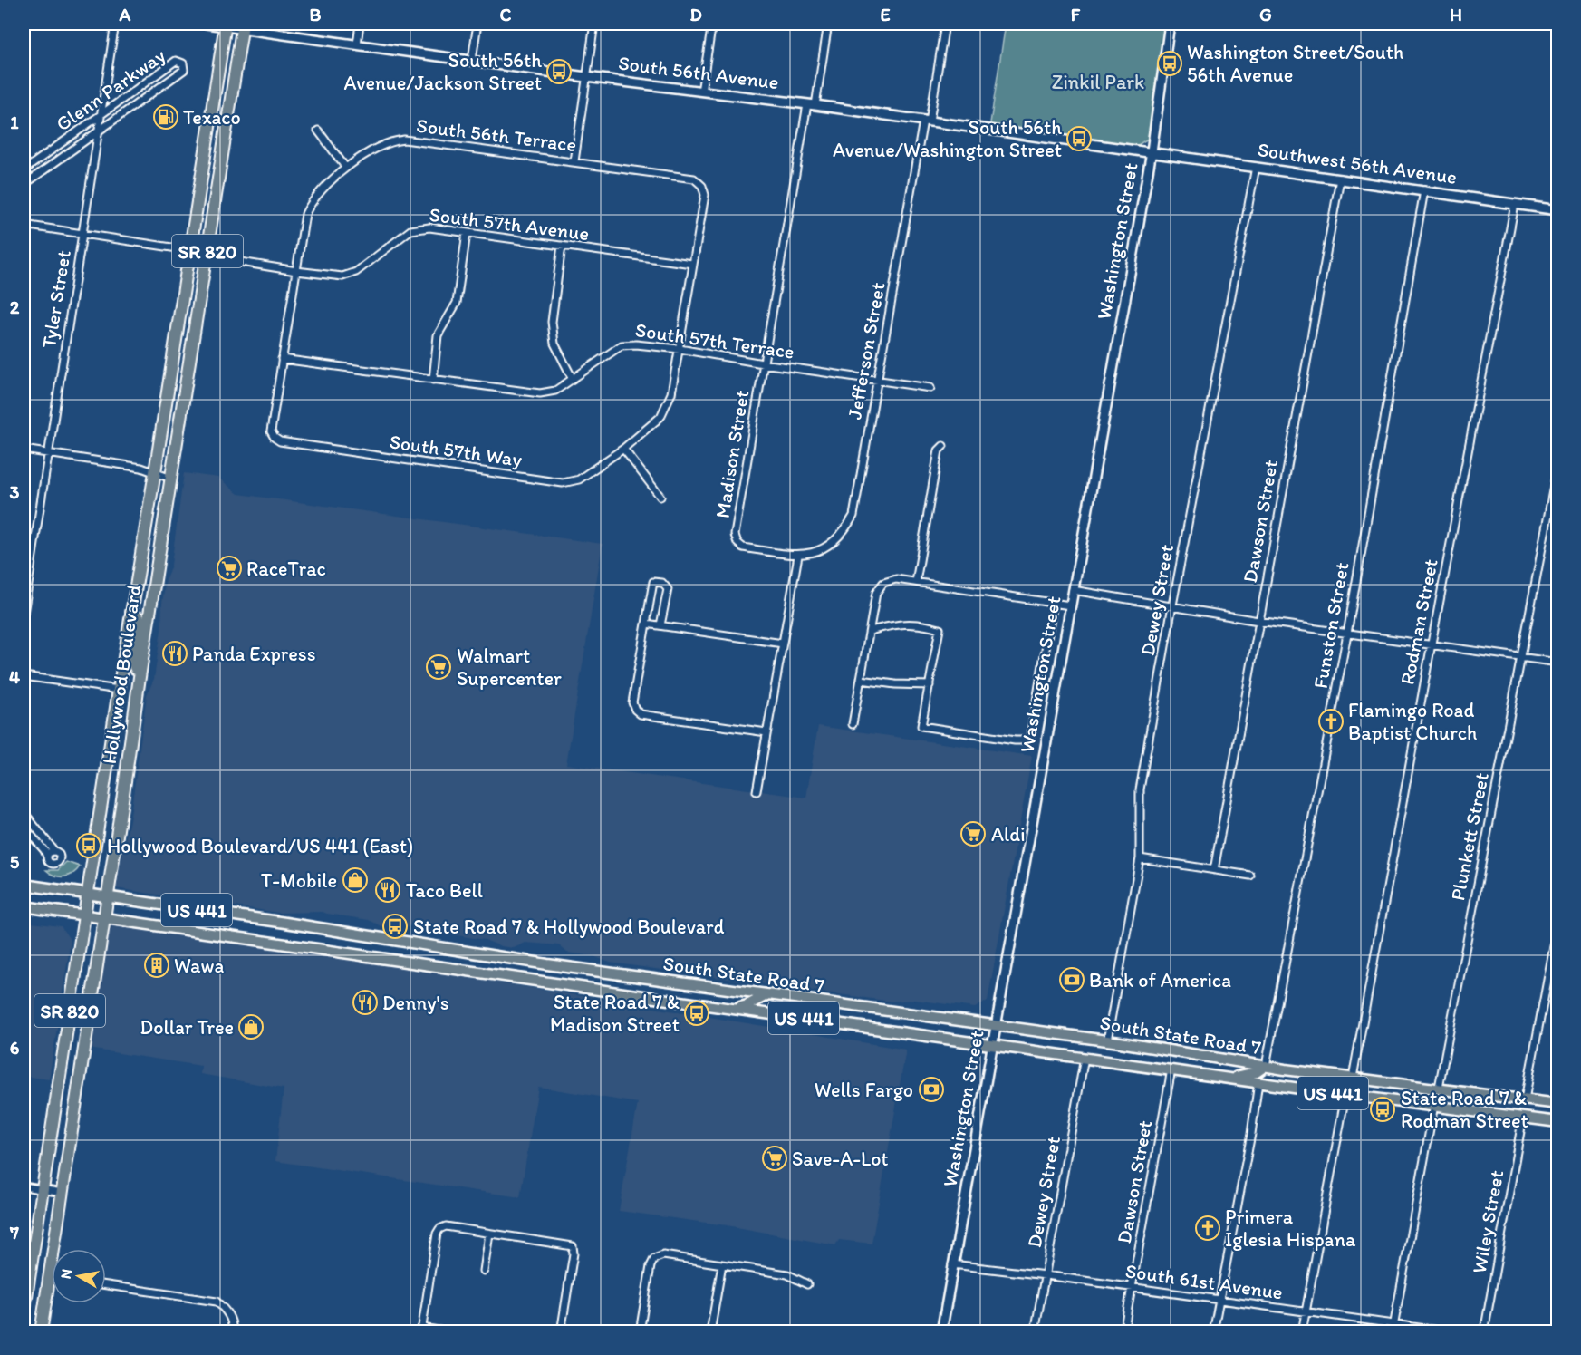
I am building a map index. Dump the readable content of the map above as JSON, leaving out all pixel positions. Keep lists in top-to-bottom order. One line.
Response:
{"streets":{"highway":["SR 820","Hollywood Boulevard"],"main road":["US 441","South State Road 7"],"street":["South 56th Avenue","Glenn Parkway","South 56th Terrace","Southwest 56th Avenue","South 57th Avenue","Washington Street","Tyler Street","South 57th Terrace","Jefferson Street","South 57th Way","Madison Street","Dawson Street","Dewey Street","Rodman Street","Funston Street","Plunkett Street","Wiley Street","South 61st Avenue"]},"crossings":[["South 56th Avenue","Southwest 56th Avenue"],["South 56th Avenue","Washington Street"],["South 56th Avenue","Jefferson Street"],["South 56th Avenue","Madison Street"],["South 56th Avenue","Hollywood Boulevard"],["Glenn Parkway","Tyler Street"],["South 56th Terrace","South 57th Avenue"],["South 56th Terrace","South 57th Terrace"],["South 56th Terrace","South 57th Way"],["Southwest 56th Avenue","Washington Street"],["Southwest 56th Avenue","Dawson Street"],["Southwest 56th Avenue","Dewey Street"],["Southwest 56th Avenue","Rodman Street"],["Southwest 56th Avenue","Funston Street"],["South 57th Avenue","South 57th Way"],["South 57th Avenue","Hollywood Boulevard"],["Washington Street","South State Road 7"],["Washington Street","South 61st Avenue"],["South 57th Terrace","Jefferson Street"],["South 57th Terrace","South 57th Way"],["South 57th Terrace","Madison Street"],["Jefferson Street","Madison Street"],["Dawson Street","South State Road 7"],["Dawson Street","South 61st Avenue"],["Dewey Street","South State Road 7"],["Dewey Street","South 61st Avenue"],["Rodman Street","South State Road 7"],["Funston Street","South State Road 7"],["Hollywood Boulevard","South State Road 7"],["Plunkett Street","South State Road 7"],["South State Road 7","Wiley Street"]],"parks":["Zinkil Park"],"places":{"bus stop":["Washington Street/South 56th Avenue","South 56th Avenue/Jackson Street","South 56th Avenue/Washington Street","Hollywood Boulevard/US 441 (East)","State Road 7 & Hollywood Boulevard","State Road 7 & Madison Street","State Road 7 & Rodman Street"],"fuel station":["Texaco"],"supermarket":["RaceTrac","Walmart Supercenter","Aldi","Save-A-Lot"],"restaurant":["Panda Express","Taco Bell","Denny's"],"church":["Flamingo Road Baptist Church","Primera Iglesia Hispana"],"shop":["T-Mobile","Dollar Tree"],"building":["Wawa"],"bank":["Bank of America","Wells Fargo"]},"north":"left","grid":{"columns":["A","B","C","D","E","F","G","H"],"rows":["1","2","3","4","5","6","7"]}}
